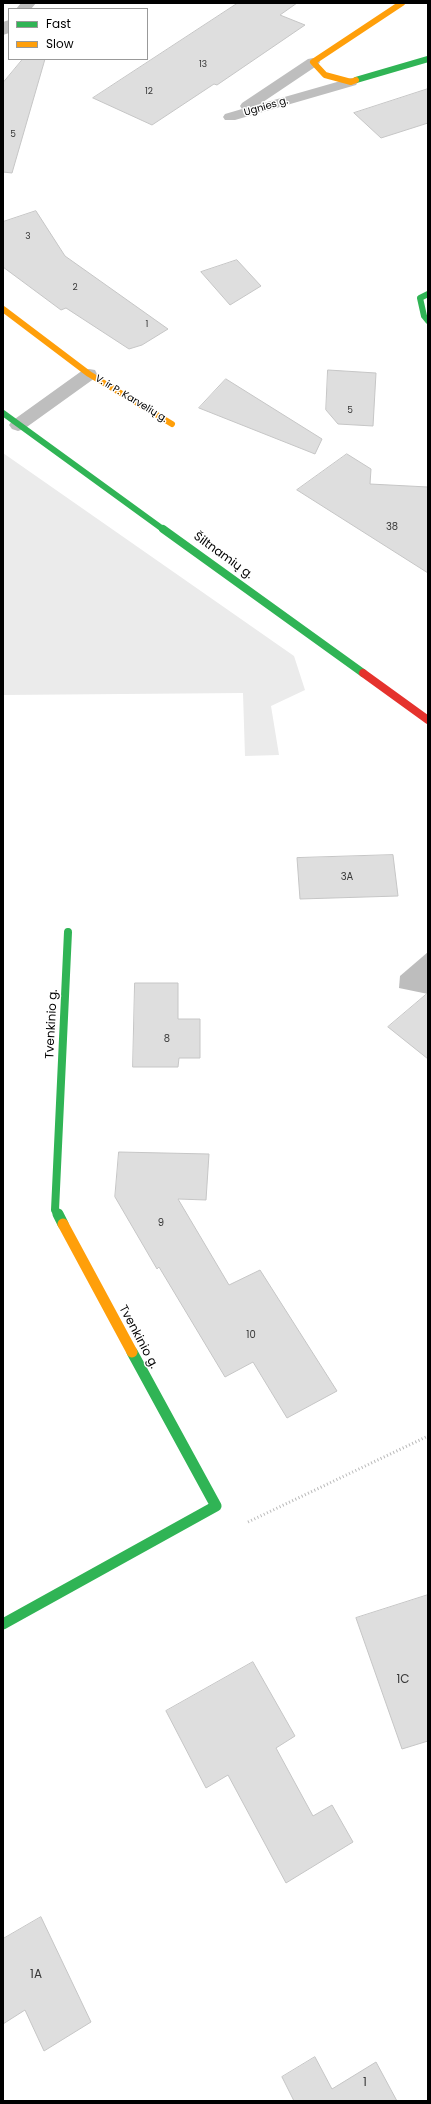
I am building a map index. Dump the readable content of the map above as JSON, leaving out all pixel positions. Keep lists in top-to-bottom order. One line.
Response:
{"streets":{"street":["Ugnies g.","V. ir P. Karvelių g.","Šiltnamių g.","Tvenkinio g."]},"crossings":[["V. ir P. Karvelių g.","Šiltnamių g."]],"house_numbers":["13","12","5","3","2","1","5","38","3A","8","9","10","1C","1A","1"],"legend":["Fast","Slow"]}
